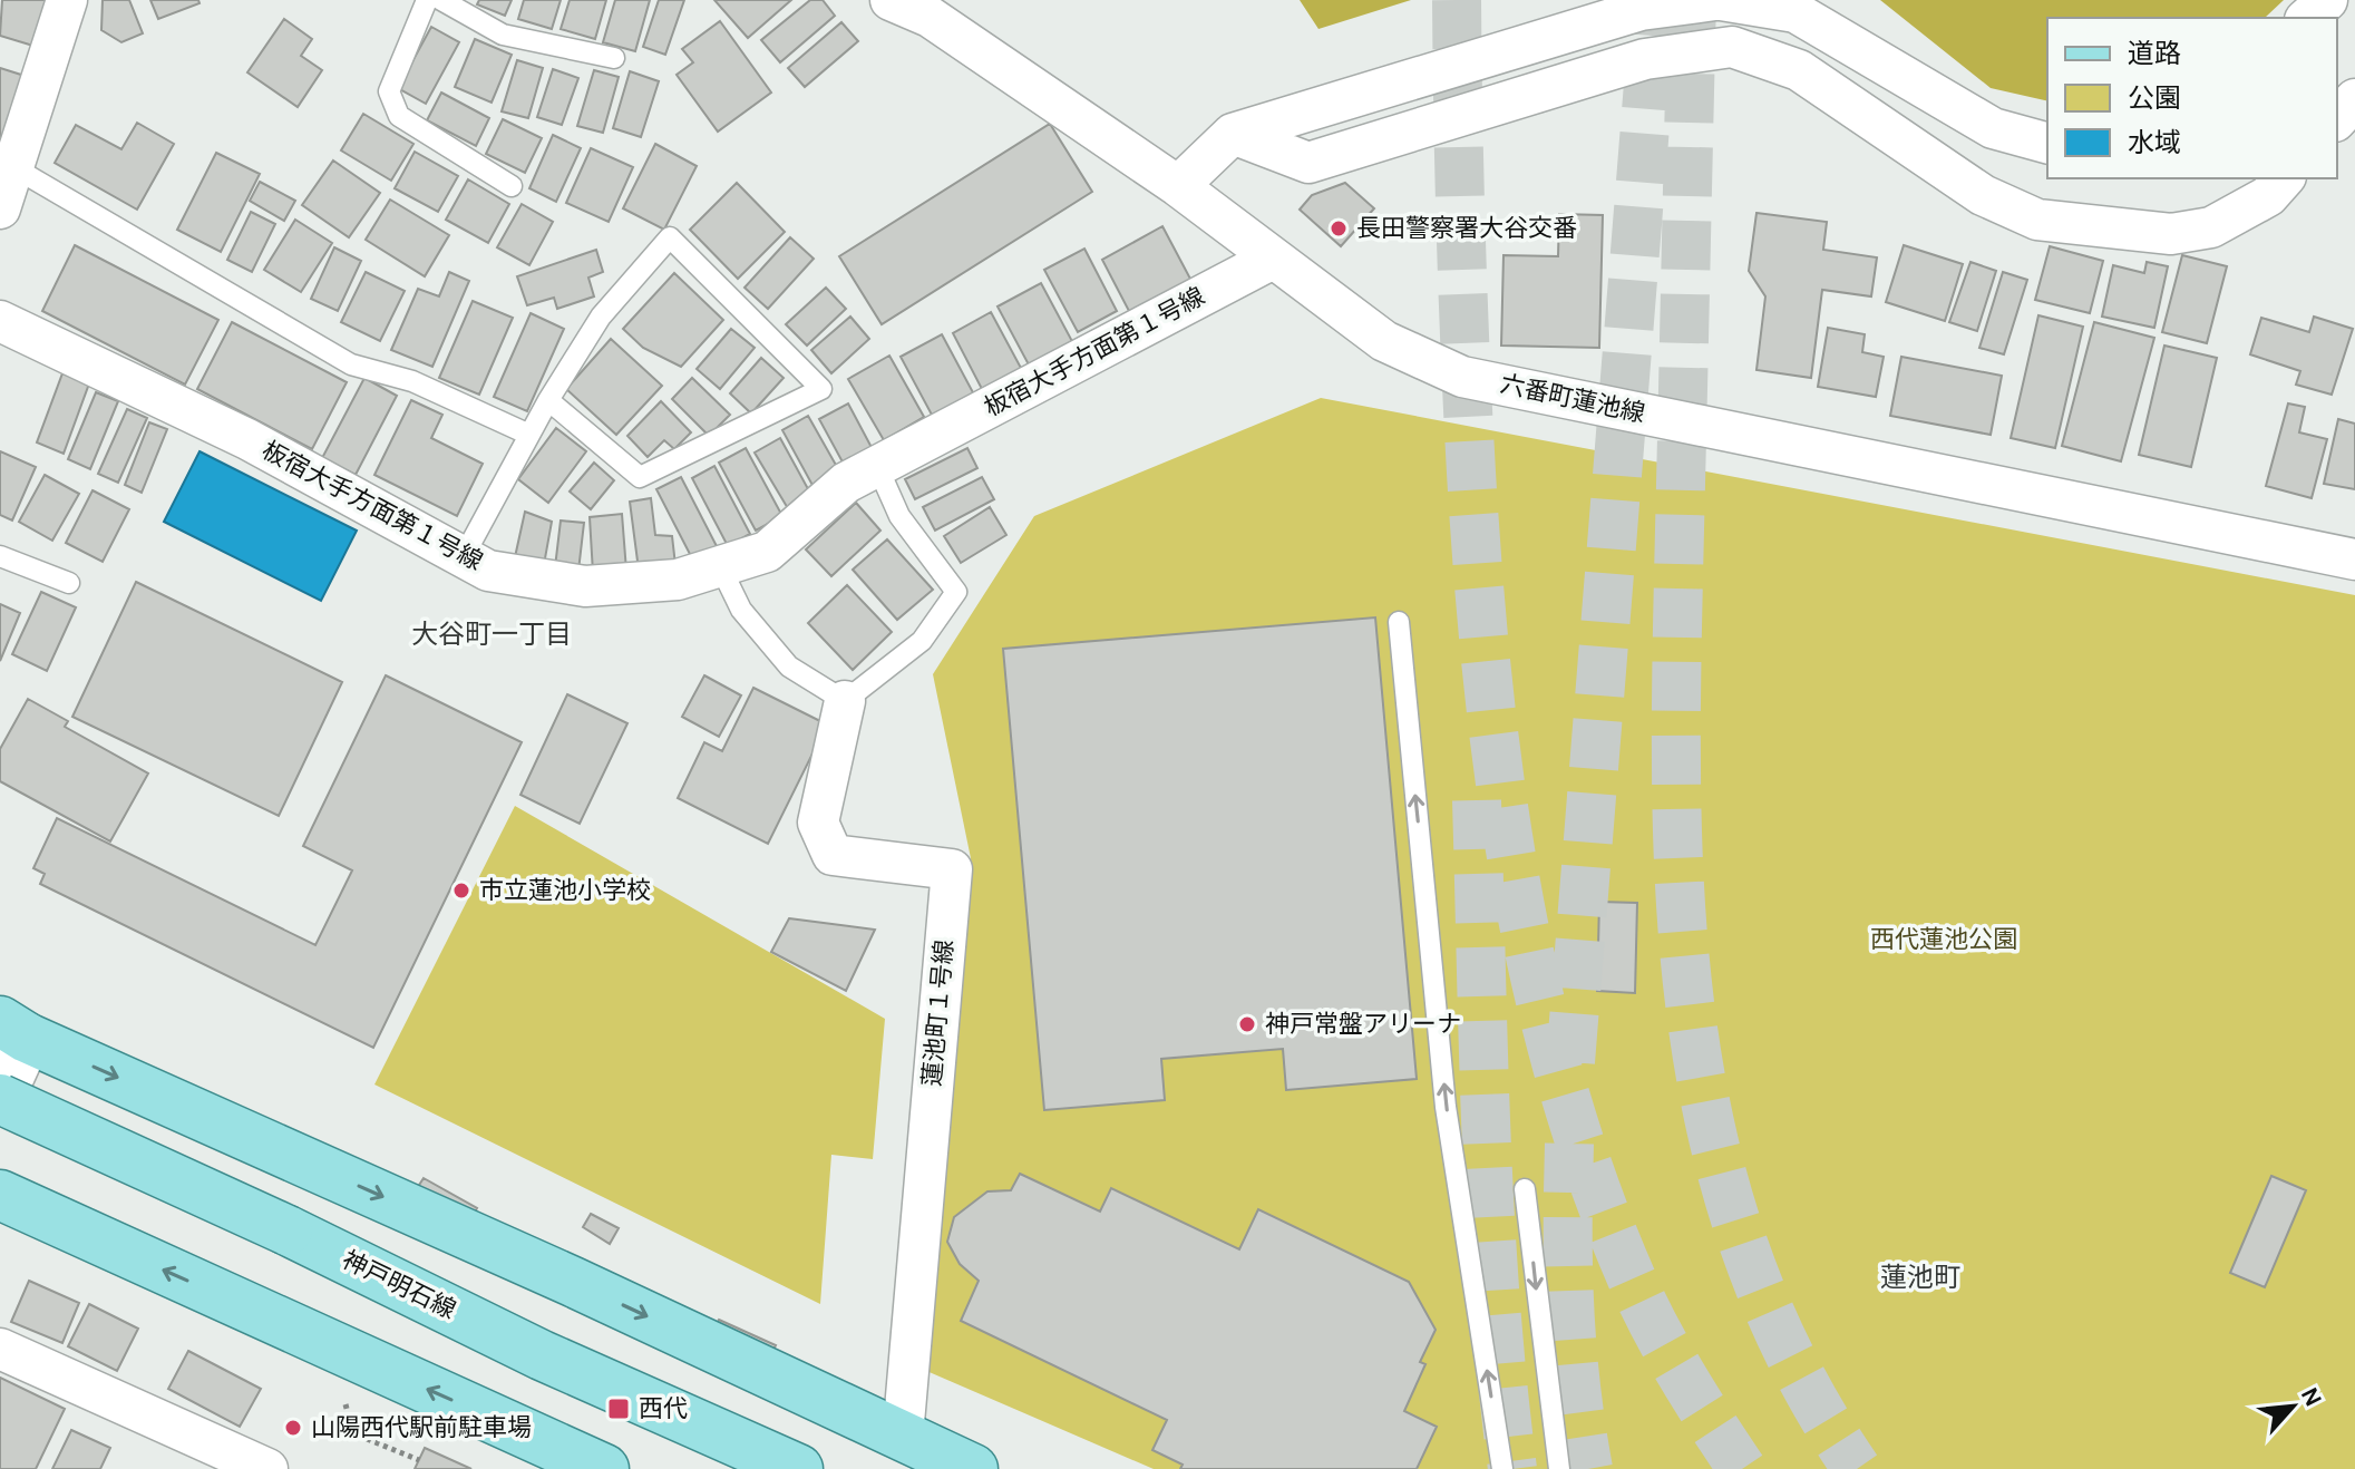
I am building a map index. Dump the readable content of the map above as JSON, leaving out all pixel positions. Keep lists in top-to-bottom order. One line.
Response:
{"streets":{"main road":["神戸明石線"],"street":["板宿大手方面第１号線","六番町蓮池線","蓮池町１号線"]},"crossings":[["板宿大手方面第１号線","六番町蓮池線"]],"districts":["大谷町一丁目","蓮池町"],"parks":["西代蓮池公園"],"places":{"other":["長田警察署大谷交番","市立蓮池小学校","神戸常盤アリーナ","山陽西代駅前駐車場"],"transit":["西代"]},"legend":["道路","公園","水域"],"north":"top right"}
